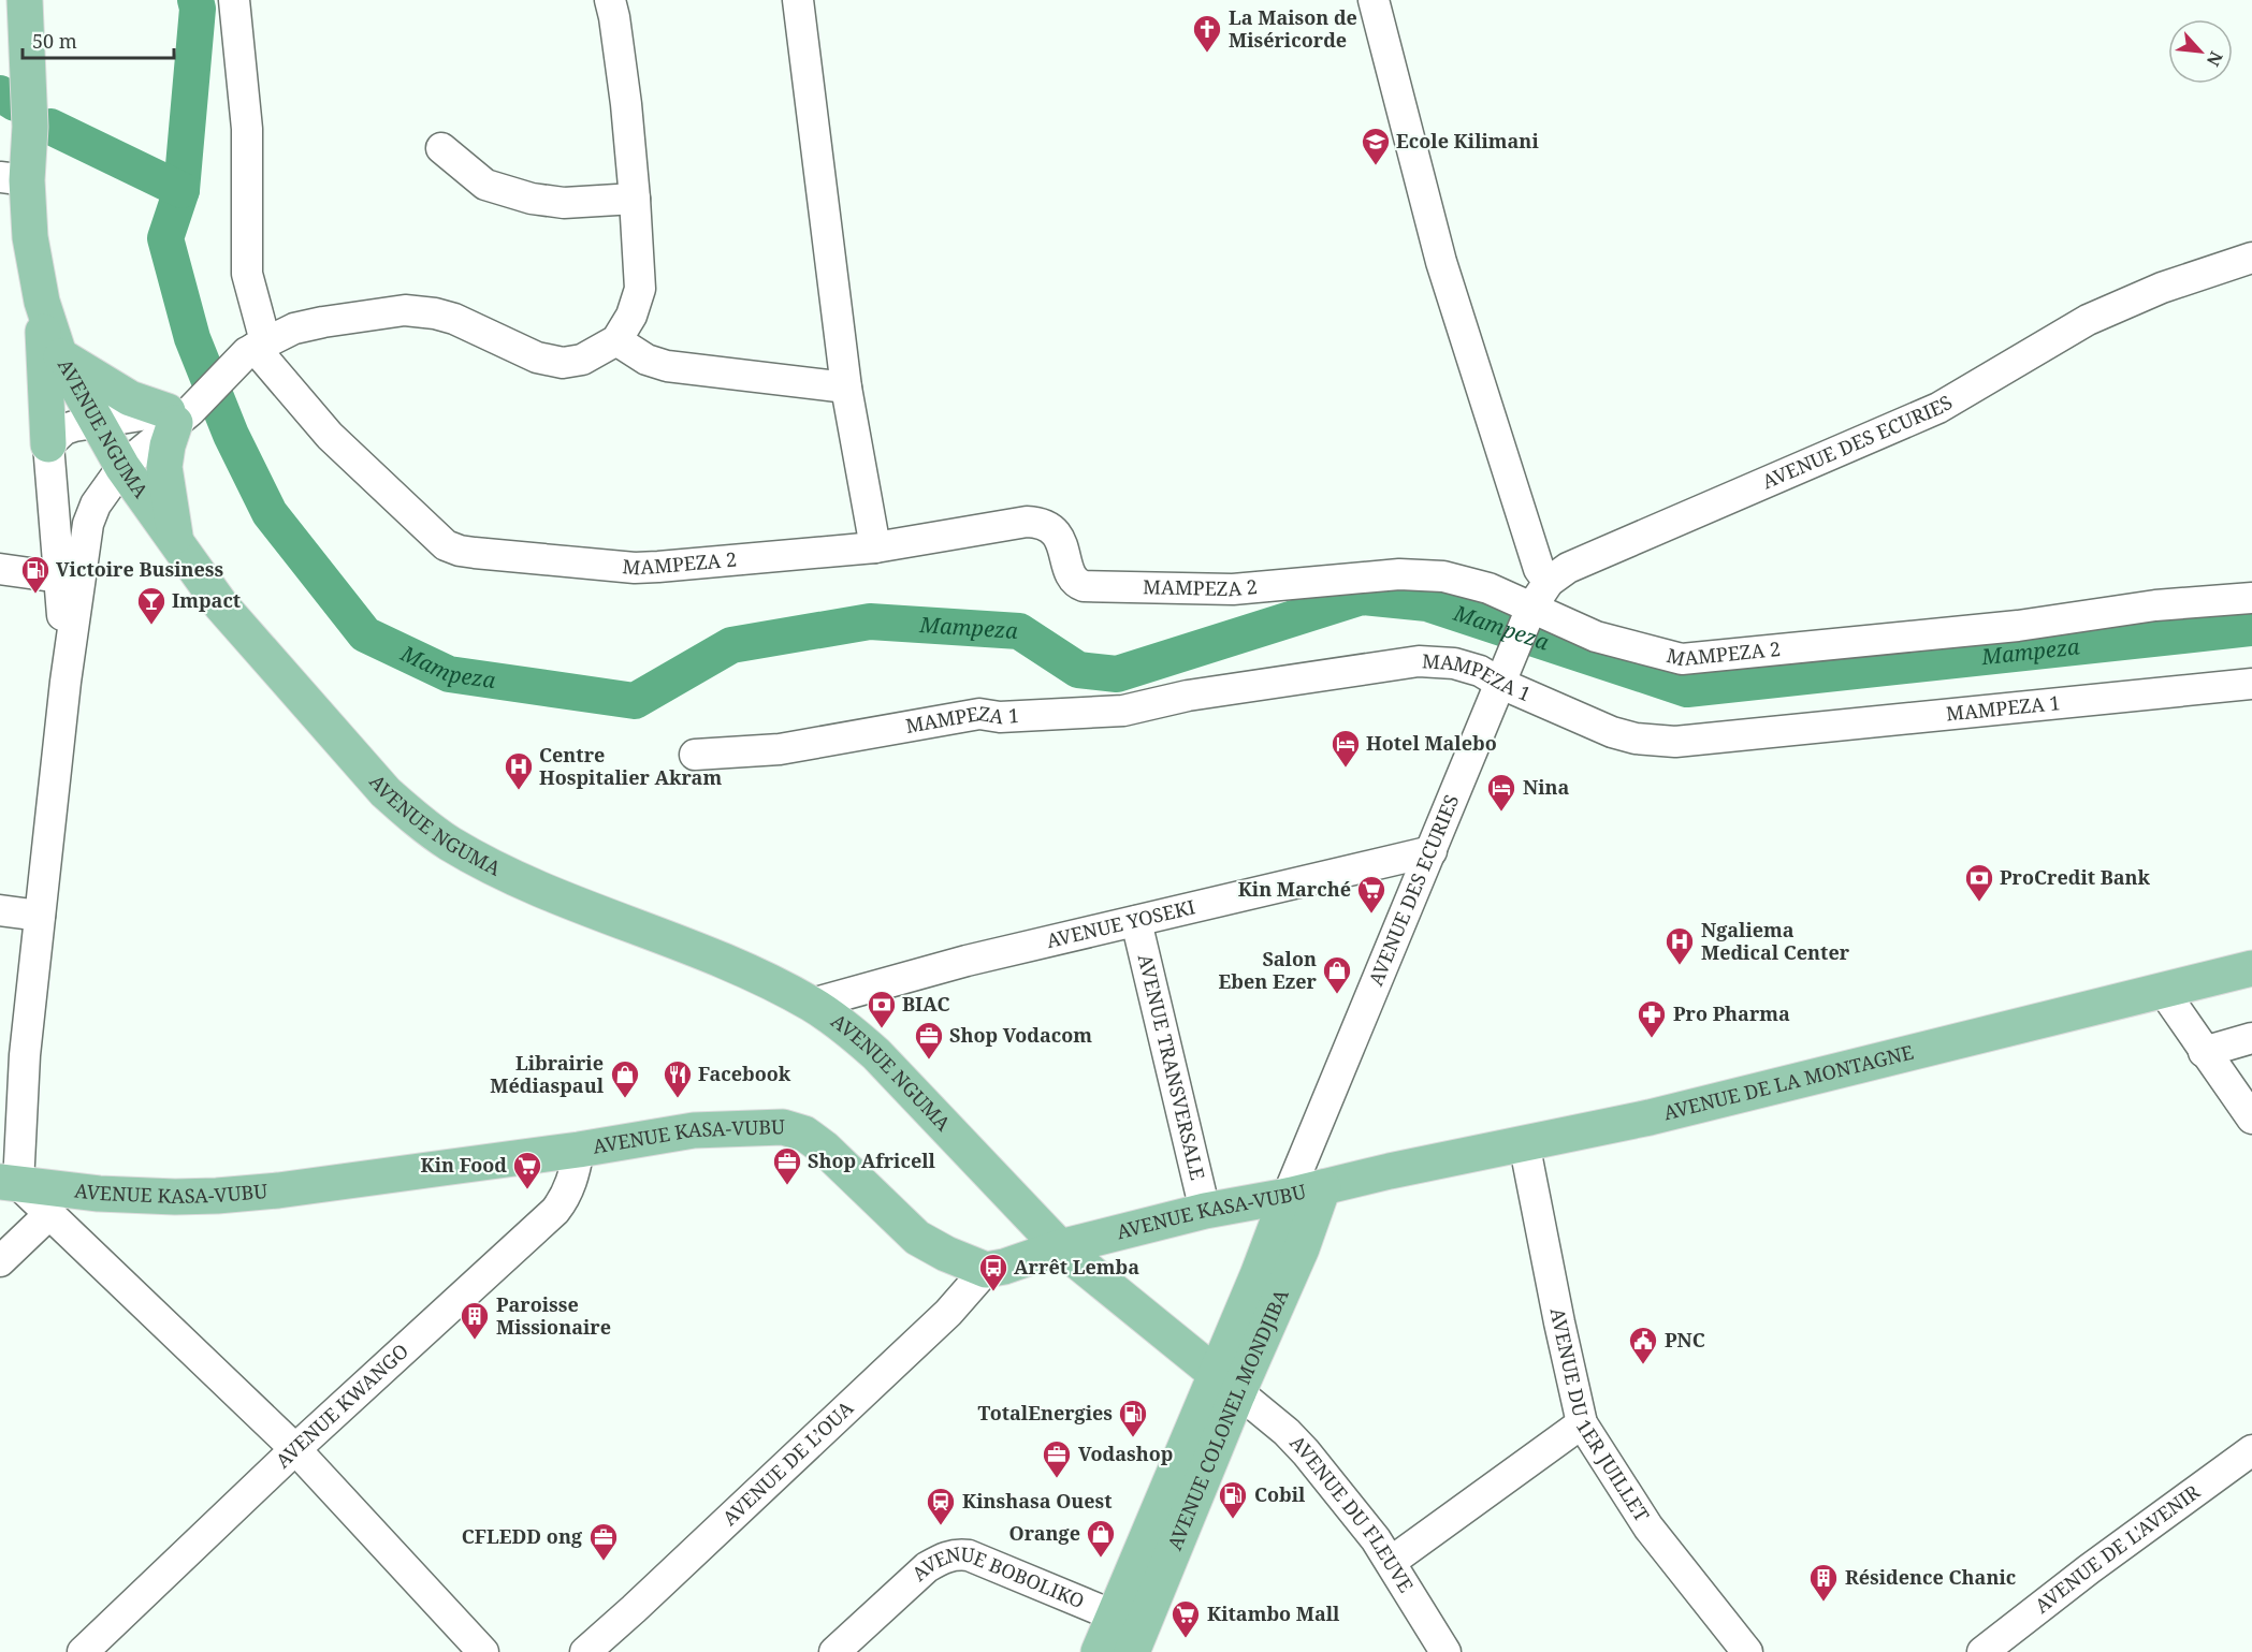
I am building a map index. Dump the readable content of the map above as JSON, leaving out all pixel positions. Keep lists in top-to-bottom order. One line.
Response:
{"streets":{"main road":["AVENUE NGUMA","AVENUE DE LA MONTAGNE","AVENUE KASA-VUBU","AVENUE COLONEL MONDJIBA"],"street":["AVENUE DES ECURIES","MAMPEZA 2","MAMPEZA 1","AVENUE YOSEKI","AVENUE TRANSVERSALE","AVENUE KWANGO","AVENUE DU 1ER JUILLET","AVENUE DE L’OUA","AVENUE DU FLEUVE","AVENUE DE L'AVENIR","AVENUE BOBOLIKO"]},"crossings":[["AVENUE NGUMA","AVENUE YOSEKI"],["AVENUE NGUMA","AVENUE KASA-VUBU"],["AVENUE NGUMA","AVENUE COLONEL MONDJIBA"],["AVENUE NGUMA","AVENUE DU FLEUVE"],["AVENUE DES ECURIES","MAMPEZA 2"],["AVENUE DES ECURIES","MAMPEZA 1"],["AVENUE DES ECURIES","AVENUE YOSEKI"],["AVENUE DES ECURIES","AVENUE DE LA MONTAGNE"],["AVENUE DES ECURIES","AVENUE KASA-VUBU"],["AVENUE DES ECURIES","AVENUE COLONEL MONDJIBA"],["AVENUE YOSEKI","AVENUE TRANSVERSALE"],["AVENUE TRANSVERSALE","AVENUE KASA-VUBU"],["AVENUE DE LA MONTAGNE","AVENUE KASA-VUBU"],["AVENUE DE LA MONTAGNE","AVENUE DU 1ER JUILLET"],["AVENUE DE LA MONTAGNE","AVENUE COLONEL MONDJIBA"],["AVENUE KASA-VUBU","AVENUE KWANGO"],["AVENUE KASA-VUBU","AVENUE COLONEL MONDJIBA"],["AVENUE KASA-VUBU","AVENUE DE L’OUA"],["AVENUE COLONEL MONDJIBA","AVENUE DU FLEUVE"],["AVENUE COLONEL MONDJIBA","AVENUE BOBOLIKO"]],"water":["Mampeza"],"places":{"church":["La Maison de Miséricorde"],"school or university":["Ecole Kilimani"],"fuel station":["Victoire Business","TotalEnergies","Cobil"],"bar":["Impact"],"hotel":["Hotel Malebo","Nina"],"hospital":["Centre Hospitalier Akram","Ngaliema Medical Center"],"bank":["ProCredit Bank","BIAC"],"supermarket":["Kin Marché","Kin Food","Kitambo Mall"],"shop":["Salon Eben Ezer","Librairie Médiaspaul","Orange"],"pharmacy":["Pro Pharma"],"office":["Shop Vodacom","Shop Africell","Vodashop","CFLEDD ong"],"restaurant":["Facebook"],"bus stop":["Arrêt Lemba"],"building":["Paroisse Missionaire","Résidence Chanic"],"public building":["PNC"],"station":["Kinshasa Ouest"]},"scale_bar":"50 m","north":"bottom right"}
